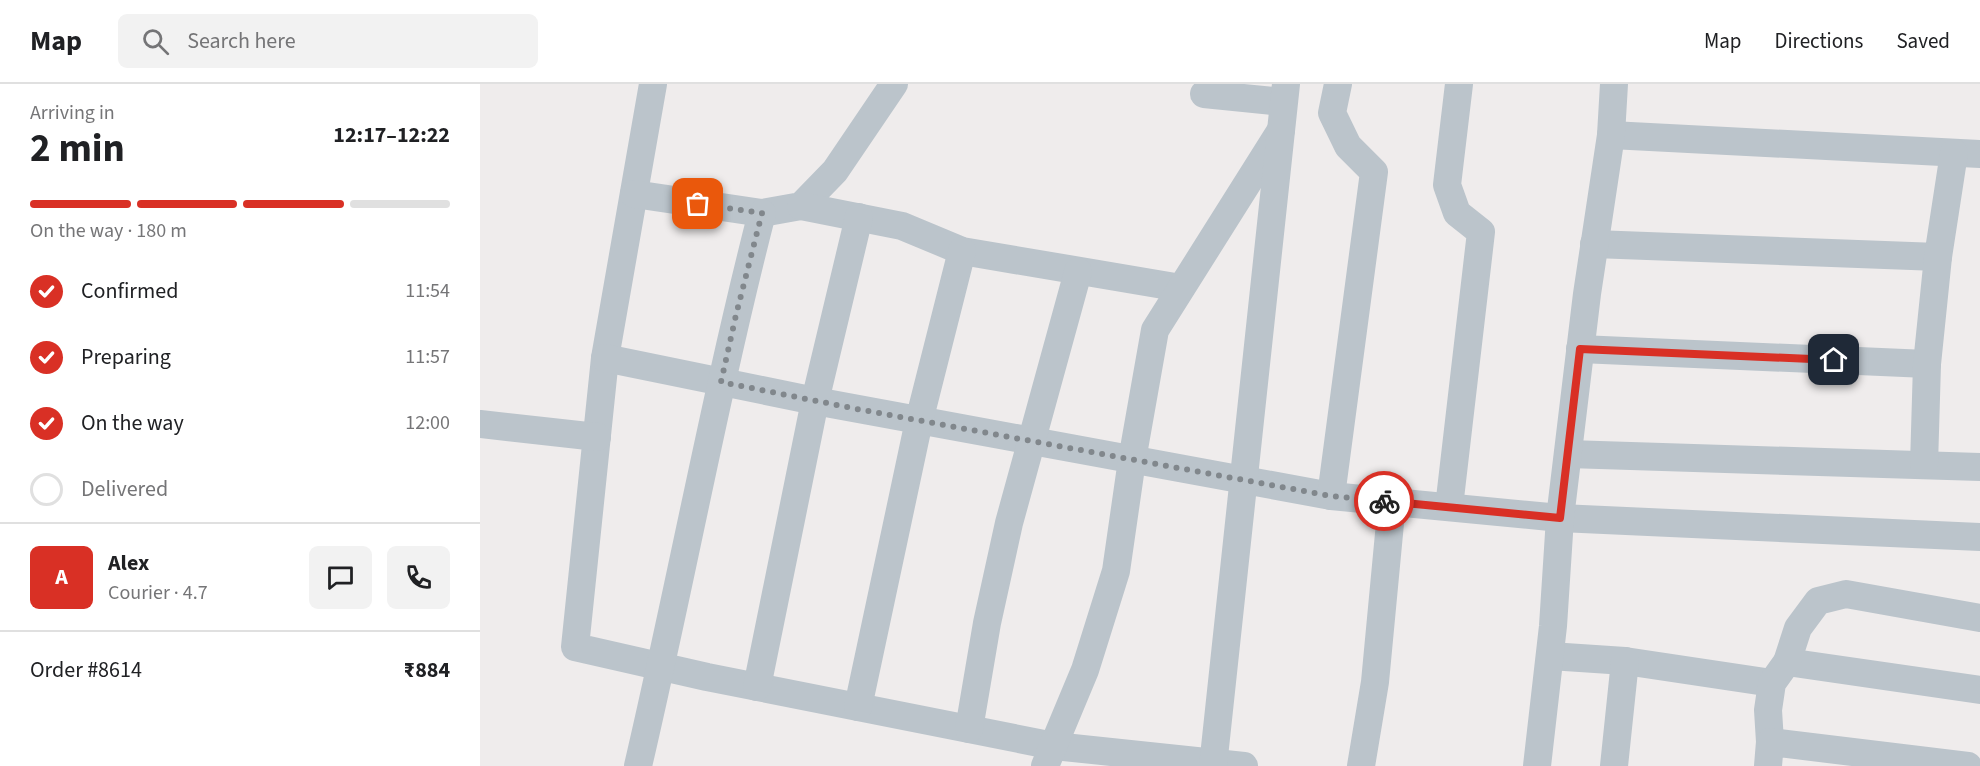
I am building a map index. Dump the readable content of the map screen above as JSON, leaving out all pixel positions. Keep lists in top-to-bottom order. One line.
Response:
{"page":{"header":"Map","search":"Search here","nav":["Map","Directions","Saved"],"heading":["2 min","Arriving in","12:17–12:22"],"panel":["Alex","Courier · 4.7","Order #8614","₹884"],"bar":"On the way · 180 m","list":[["Confirmed","11:54"],["Preparing","11:57"],["On the way","12:00"],"Delivered"],"round":"A"}}
